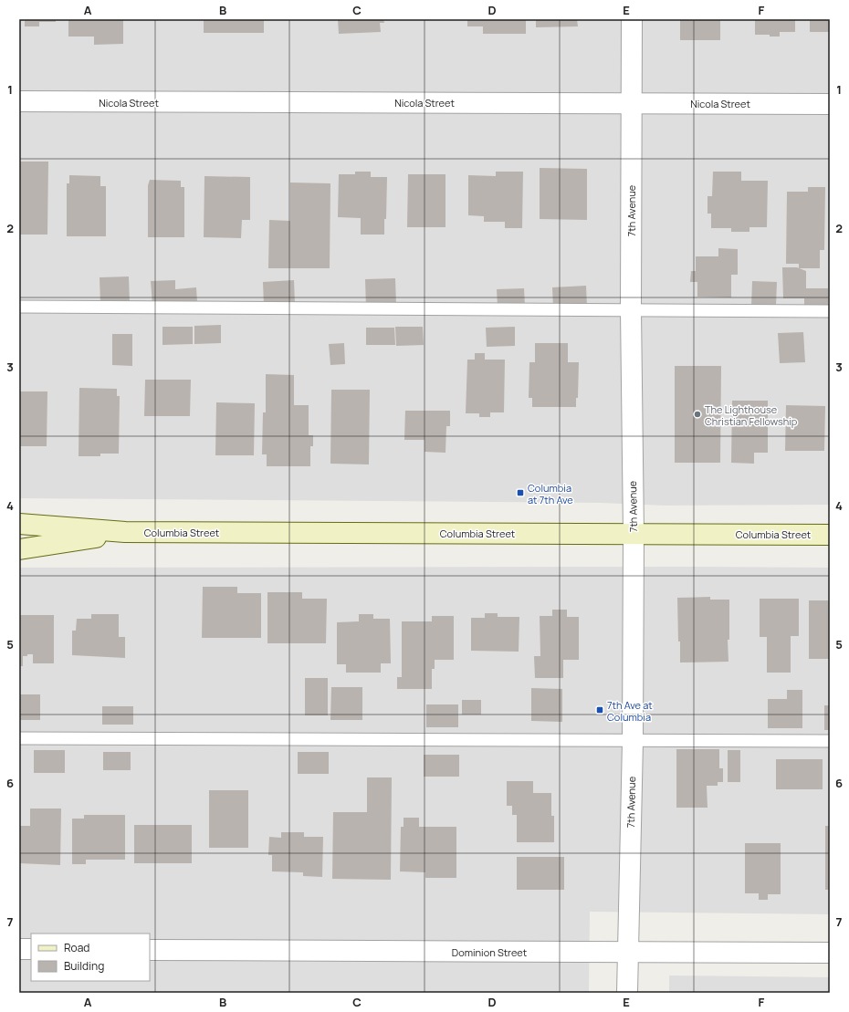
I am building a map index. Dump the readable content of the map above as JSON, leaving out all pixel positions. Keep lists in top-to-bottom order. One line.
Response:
{"streets":{"main road":["Columbia Street"],"street":["Nicola Street","7th Avenue","Dominion Street"]},"crossings":[["Nicola Street","7th Avenue"],["7th Avenue","Columbia Street"],["7th Avenue","Dominion Street"]],"places":{"other":["The Lighthouse Christian Fellowship"],"transit":["Columbia at 7th Ave","7th Ave at Columbia"]},"legend":["Road","Building"],"grid":{"columns":["A","B","C","D","E","F"],"rows":["1","2","3","4","5","6","7"]}}
